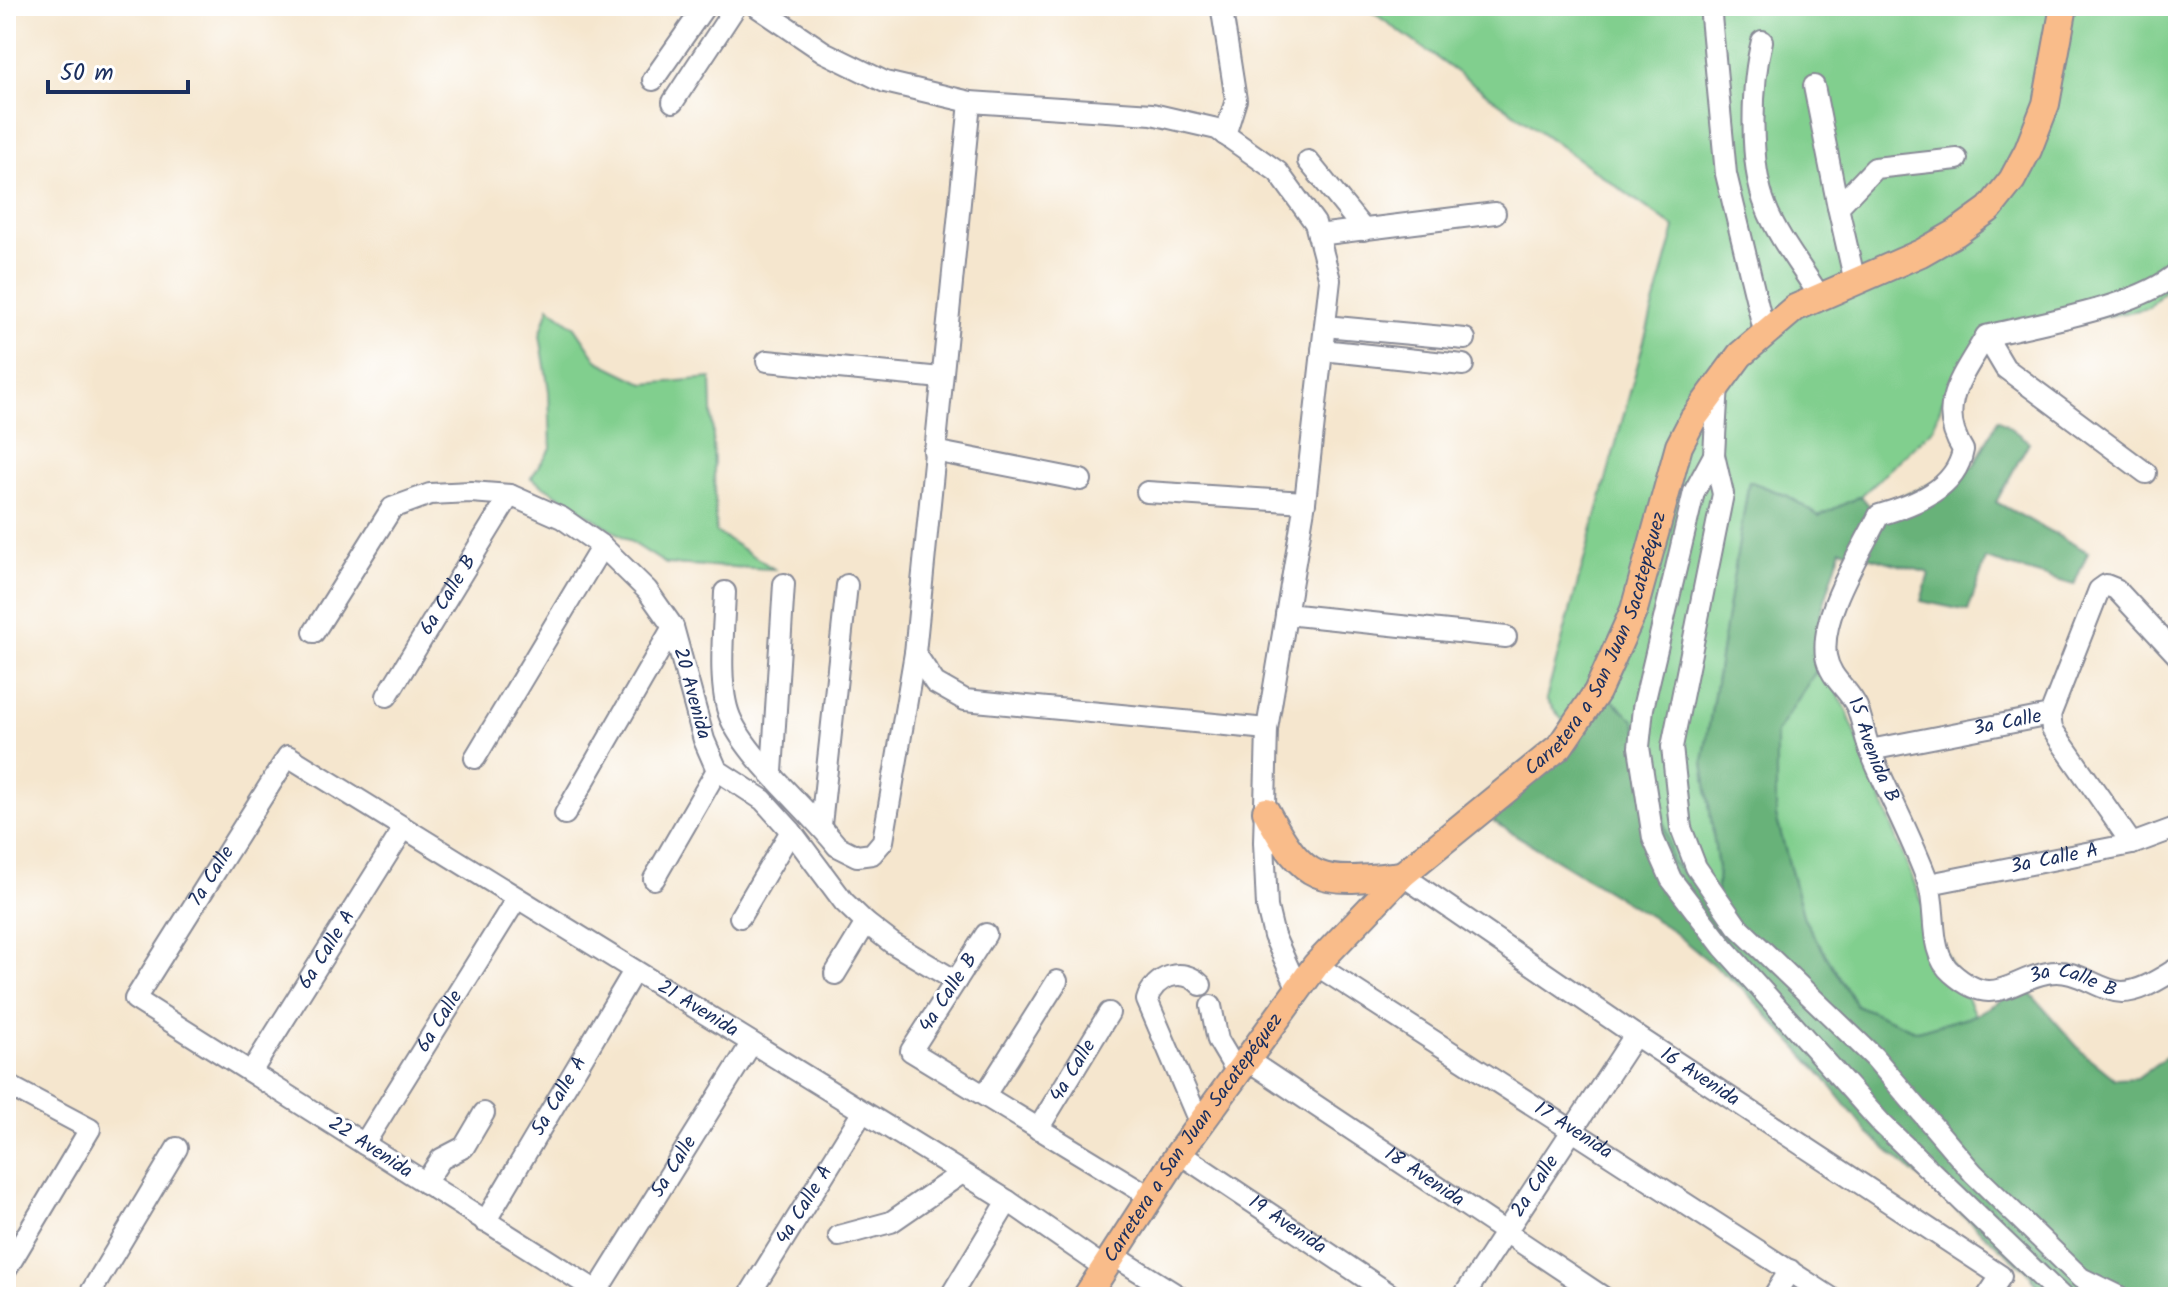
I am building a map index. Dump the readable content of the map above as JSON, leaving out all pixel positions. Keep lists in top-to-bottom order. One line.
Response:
{"streets":{"main road":["Carretera a San Juan Sacatepéquez"],"street":["6a Calle B","20 Avenida","3a Calle","15 Avenida B","3a Calle A","7a Calle","6a Calle A","3a Calle B","4a Calle B","21 Avenida","6a Calle","4a Calle","16 Avenida","5a Calle A","17 Avenida","22 Avenida","5a Calle","18 Avenida","2a Calle","4a Calle A","19 Avenida"]},"crossings":[["6a Calle B","20 Avenida"],["Carretera a San Juan Sacatepéquez","21 Avenida"],["Carretera a San Juan Sacatepéquez","16 Avenida"],["Carretera a San Juan Sacatepéquez","17 Avenida"],["Carretera a San Juan Sacatepéquez","18 Avenida"],["Carretera a San Juan Sacatepéquez","19 Avenida"],["3a Calle","15 Avenida B"],["15 Avenida B","3a Calle A"],["15 Avenida B","3a Calle B"],["7a Calle","21 Avenida"],["7a Calle","22 Avenida"],["6a Calle A","21 Avenida"],["6a Calle A","22 Avenida"],["21 Avenida","6a Calle"],["21 Avenida","5a Calle A"],["21 Avenida","5a Calle"],["21 Avenida","4a Calle A"],["6a Calle","22 Avenida"],["16 Avenida","2a Calle"],["5a Calle A","22 Avenida"],["17 Avenida","2a Calle"],["22 Avenida","5a Calle"],["18 Avenida","2a Calle"]],"scale_bar":"50 m"}
